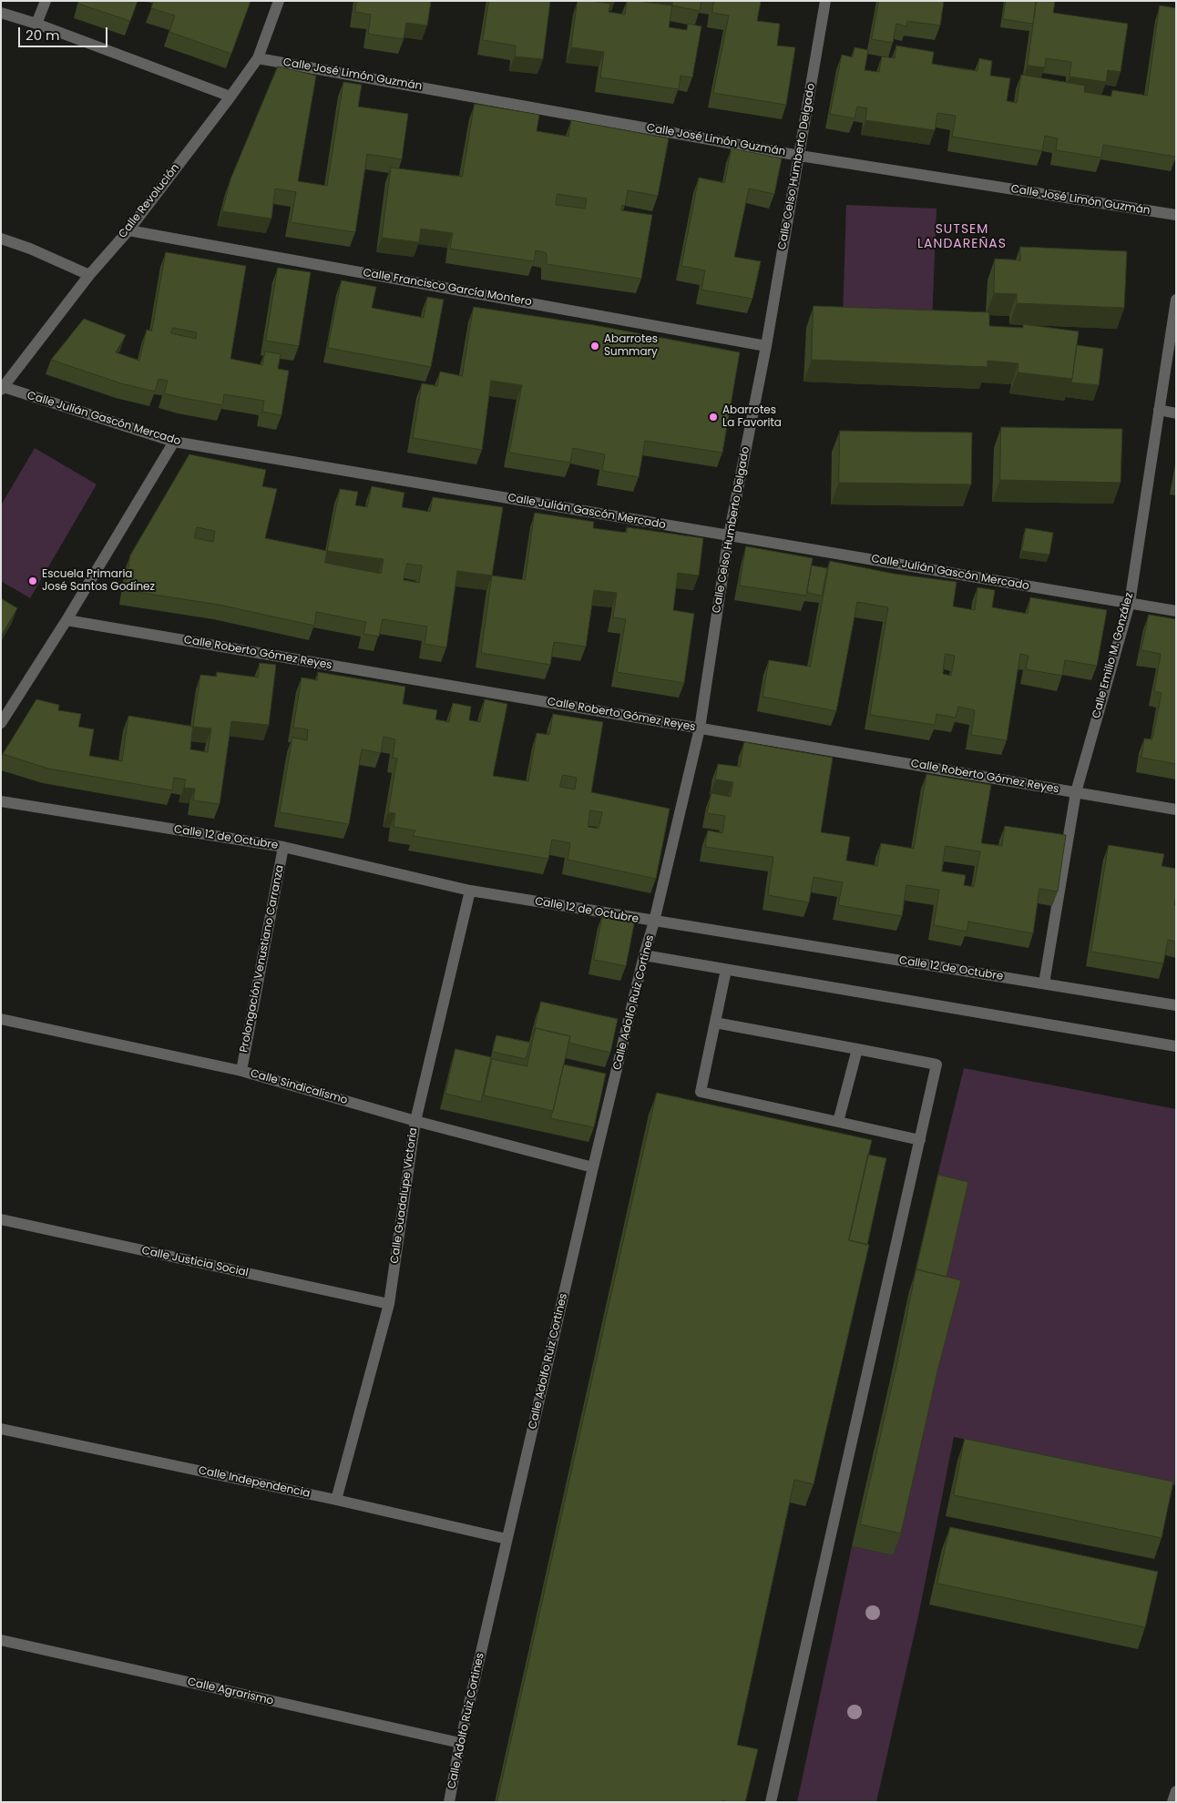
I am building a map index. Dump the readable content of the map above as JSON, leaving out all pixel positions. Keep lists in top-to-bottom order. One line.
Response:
{"streets":{"street":["Calle José Limón Guzmán","Calle Celso Humberto Delgado","Calle Revolución","Calle Francisco García Montero","Calle Julián Gascón Mercado","Calle Roberto Gómez Reyes","Calle Emilio M. González","Calle 12 de Octubre","Prolongación Venustiano Carranza","Calle Adolfo Ruiz Cortines","Calle Sindicalismo","Calle Guadalupe Victoria","Calle Justicia Social","Calle Independencia","Calle Agrarismo"]},"crossings":[["Calle José Limón Guzmán","Calle Celso Humberto Delgado"],["Calle José Limón Guzmán","Calle Revolución"],["Calle Celso Humberto Delgado","Calle Francisco García Montero"],["Calle Celso Humberto Delgado","Calle Julián Gascón Mercado"],["Calle Celso Humberto Delgado","Calle Roberto Gómez Reyes"],["Calle Celso Humberto Delgado","Calle 12 de Octubre"],["Calle Celso Humberto Delgado","Calle Adolfo Ruiz Cortines"],["Calle Revolución","Calle Francisco García Montero"],["Calle Revolución","Calle Julián Gascón Mercado"],["Calle Julián Gascón Mercado","Calle Emilio M. González"],["Calle Roberto Gómez Reyes","Calle Emilio M. González"],["Calle Emilio M. González","Calle 12 de Octubre"],["Calle 12 de Octubre","Prolongación Venustiano Carranza"],["Calle 12 de Octubre","Calle Adolfo Ruiz Cortines"],["Calle 12 de Octubre","Calle Guadalupe Victoria"],["Prolongación Venustiano Carranza","Calle Sindicalismo"],["Calle Adolfo Ruiz Cortines","Calle Sindicalismo"],["Calle Adolfo Ruiz Cortines","Calle Independencia"],["Calle Adolfo Ruiz Cortines","Calle Agrarismo"],["Calle Sindicalismo","Calle Guadalupe Victoria"],["Calle Guadalupe Victoria","Calle Justicia Social"],["Calle Guadalupe Victoria","Calle Independencia"]],"districts":["SUTSEM LANDAREÑAS"],"places":["Abarrotes Summary","Abarrotes La Favorita","Escuela Primaria José Santos Godínez"],"scale_bar":"20 m"}
